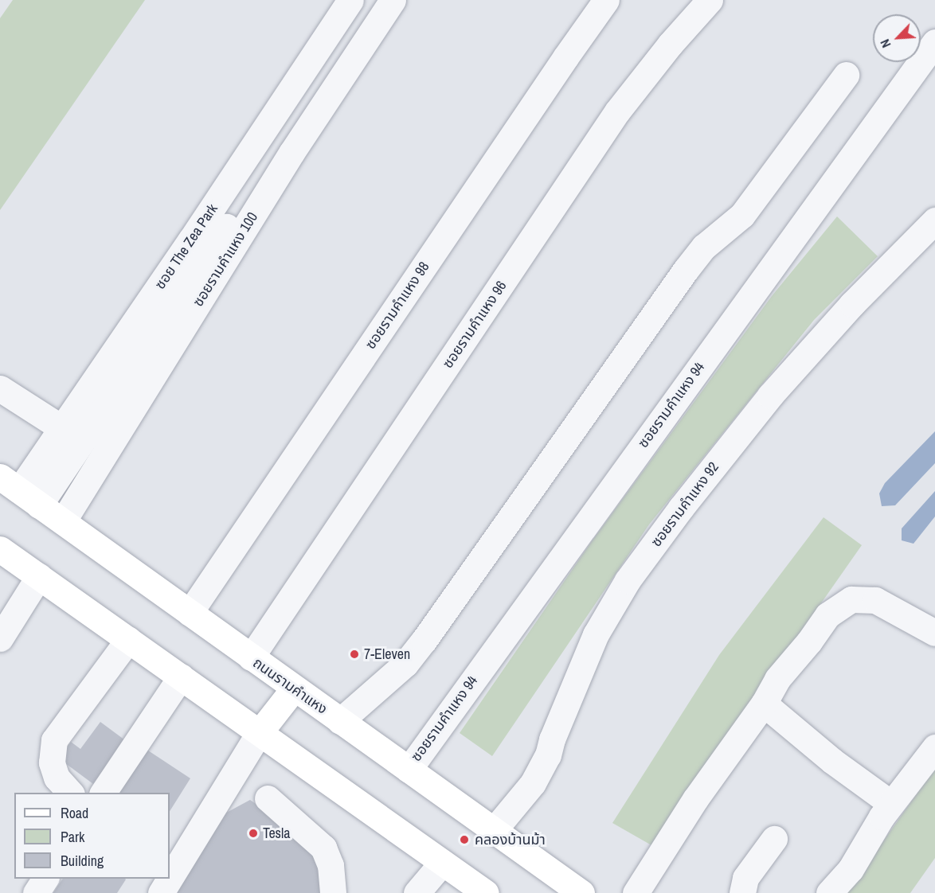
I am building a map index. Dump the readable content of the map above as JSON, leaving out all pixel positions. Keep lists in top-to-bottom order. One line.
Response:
{"streets":{"main road":["ถนนรามคำแหง"],"street":["ซอย The Zea Park","ซอยรามคำแหง 100","ซอยรามคําแหง 98","ซอยรามคําแหง 96","ซอยรามคําแหง 94","ซอยรามคําแหง 92"]},"crossings":[["ซอย The Zea Park","ซอยรามคำแหง 100"],["ซอย The Zea Park","ถนนรามคำแหง"],["ซอยรามคำแหง 100","ถนนรามคำแหง"],["ซอยรามคําแหง 98","ถนนรามคำแหง"],["ซอยรามคําแหง 96","ถนนรามคำแหง"],["ซอยรามคําแหง 94","ถนนรามคำแหง"],["ซอยรามคําแหง 92","ถนนรามคำแหง"]],"places":["7-Eleven","Tesla","คลองบ้านม้า"],"legend":["Road","Park","Building"],"north":"bottom left"}
